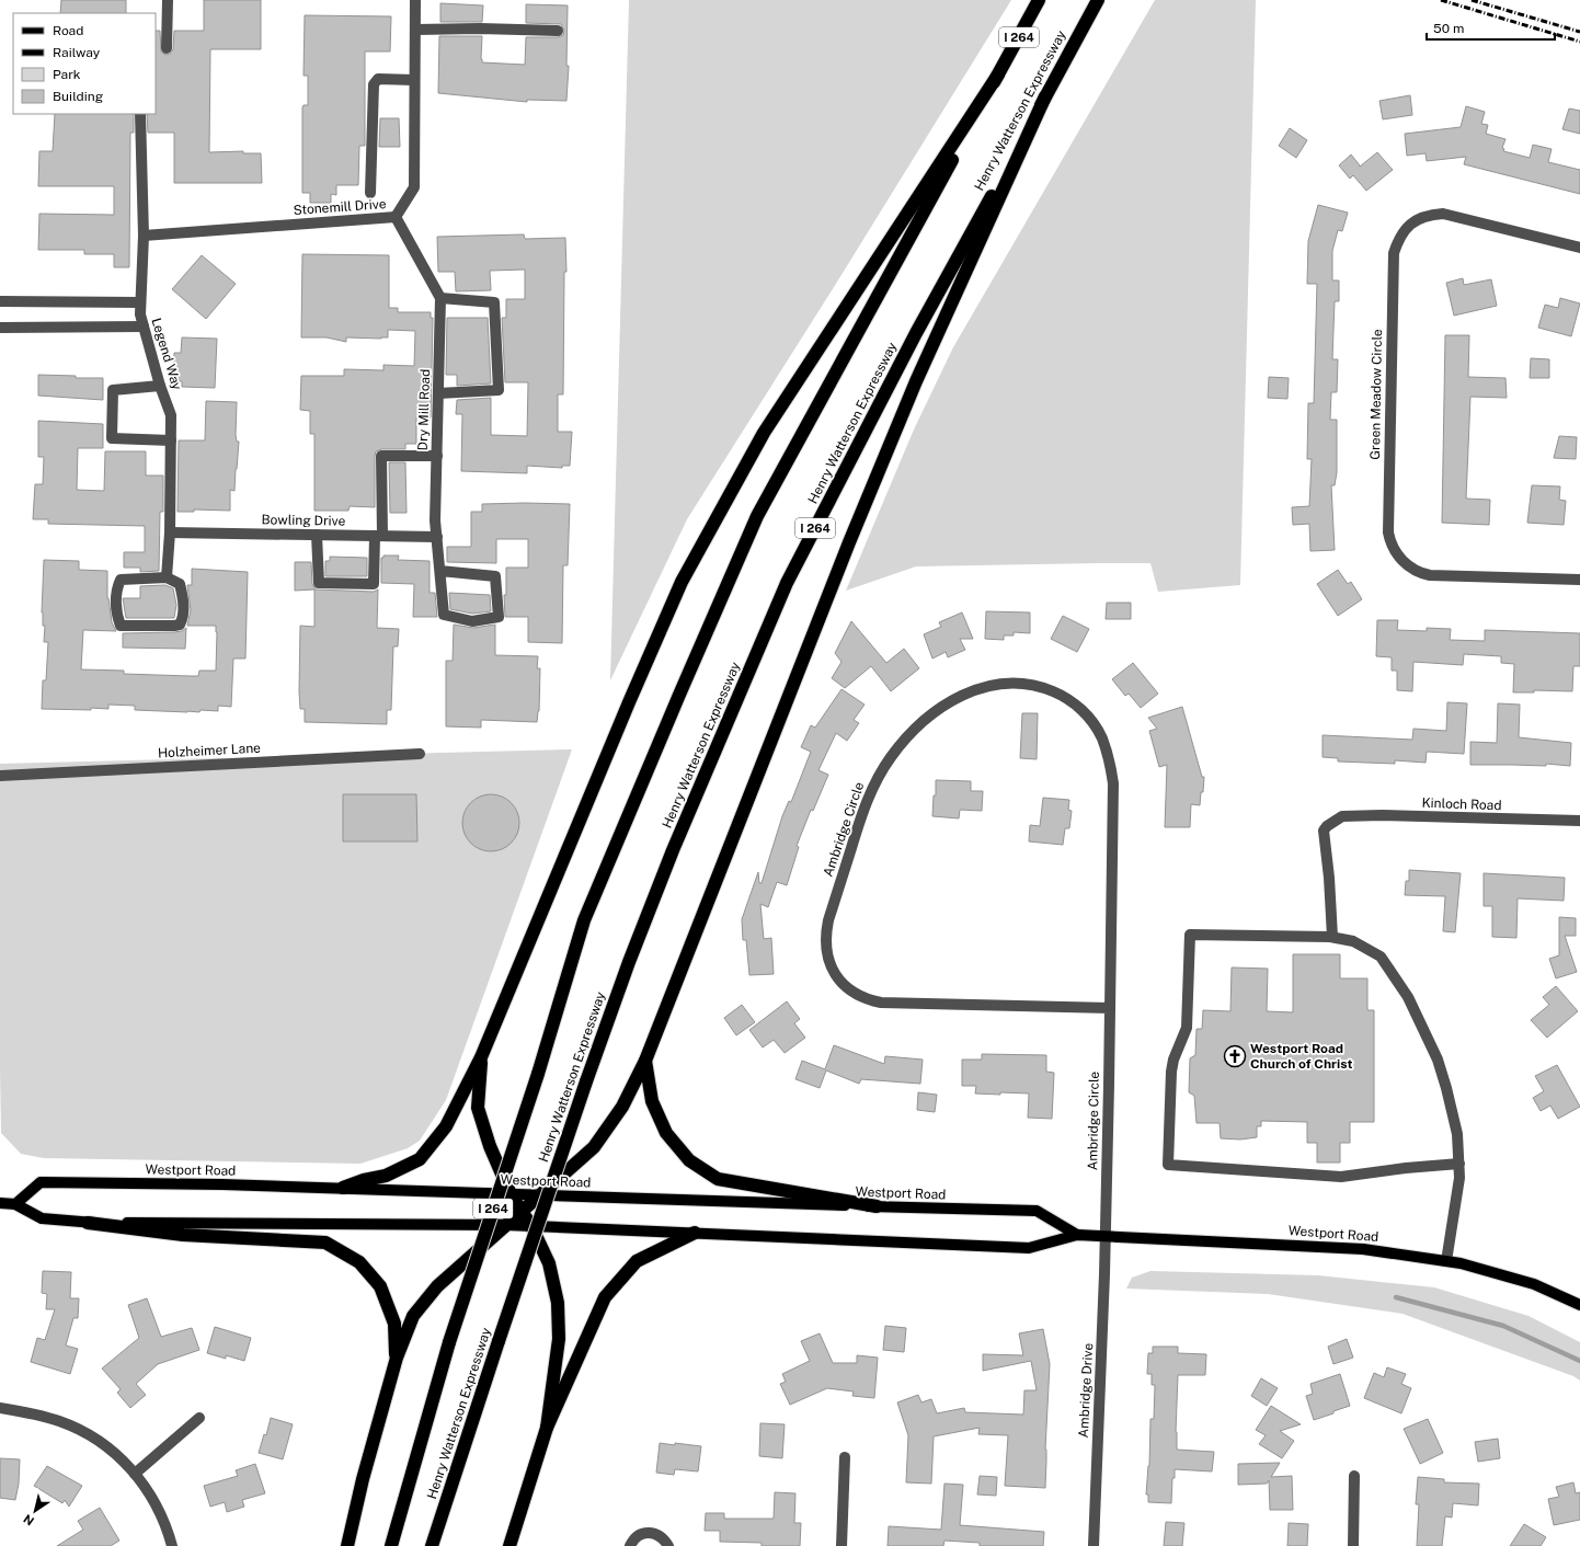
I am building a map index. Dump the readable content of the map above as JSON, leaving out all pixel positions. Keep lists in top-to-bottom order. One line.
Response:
{"streets":{"highway":["I 264","Henry Watterson Expressway"],"main road":["Westport Road"],"street":["Stonemill Drive","Legend Way","Green Meadow Circle","Dry Mill Road","Bowling Drive","Holzheimer Lane","Kinloch Road","Ambridge Circle","Ambridge Drive"]},"crossings":[["Stonemill Drive","Legend Way"],["Legend Way","Bowling Drive"],["Dry Mill Road","Bowling Drive"],["Ambridge Circle","Westport Road"],["Ambridge Circle","Ambridge Drive"],["Westport Road","Ambridge Drive"]],"places":{"church":["Westport Road Church of Christ"]},"legend":["Road","Railway","Park","Building"],"scale_bar":"50 m","north":"bottom left"}
